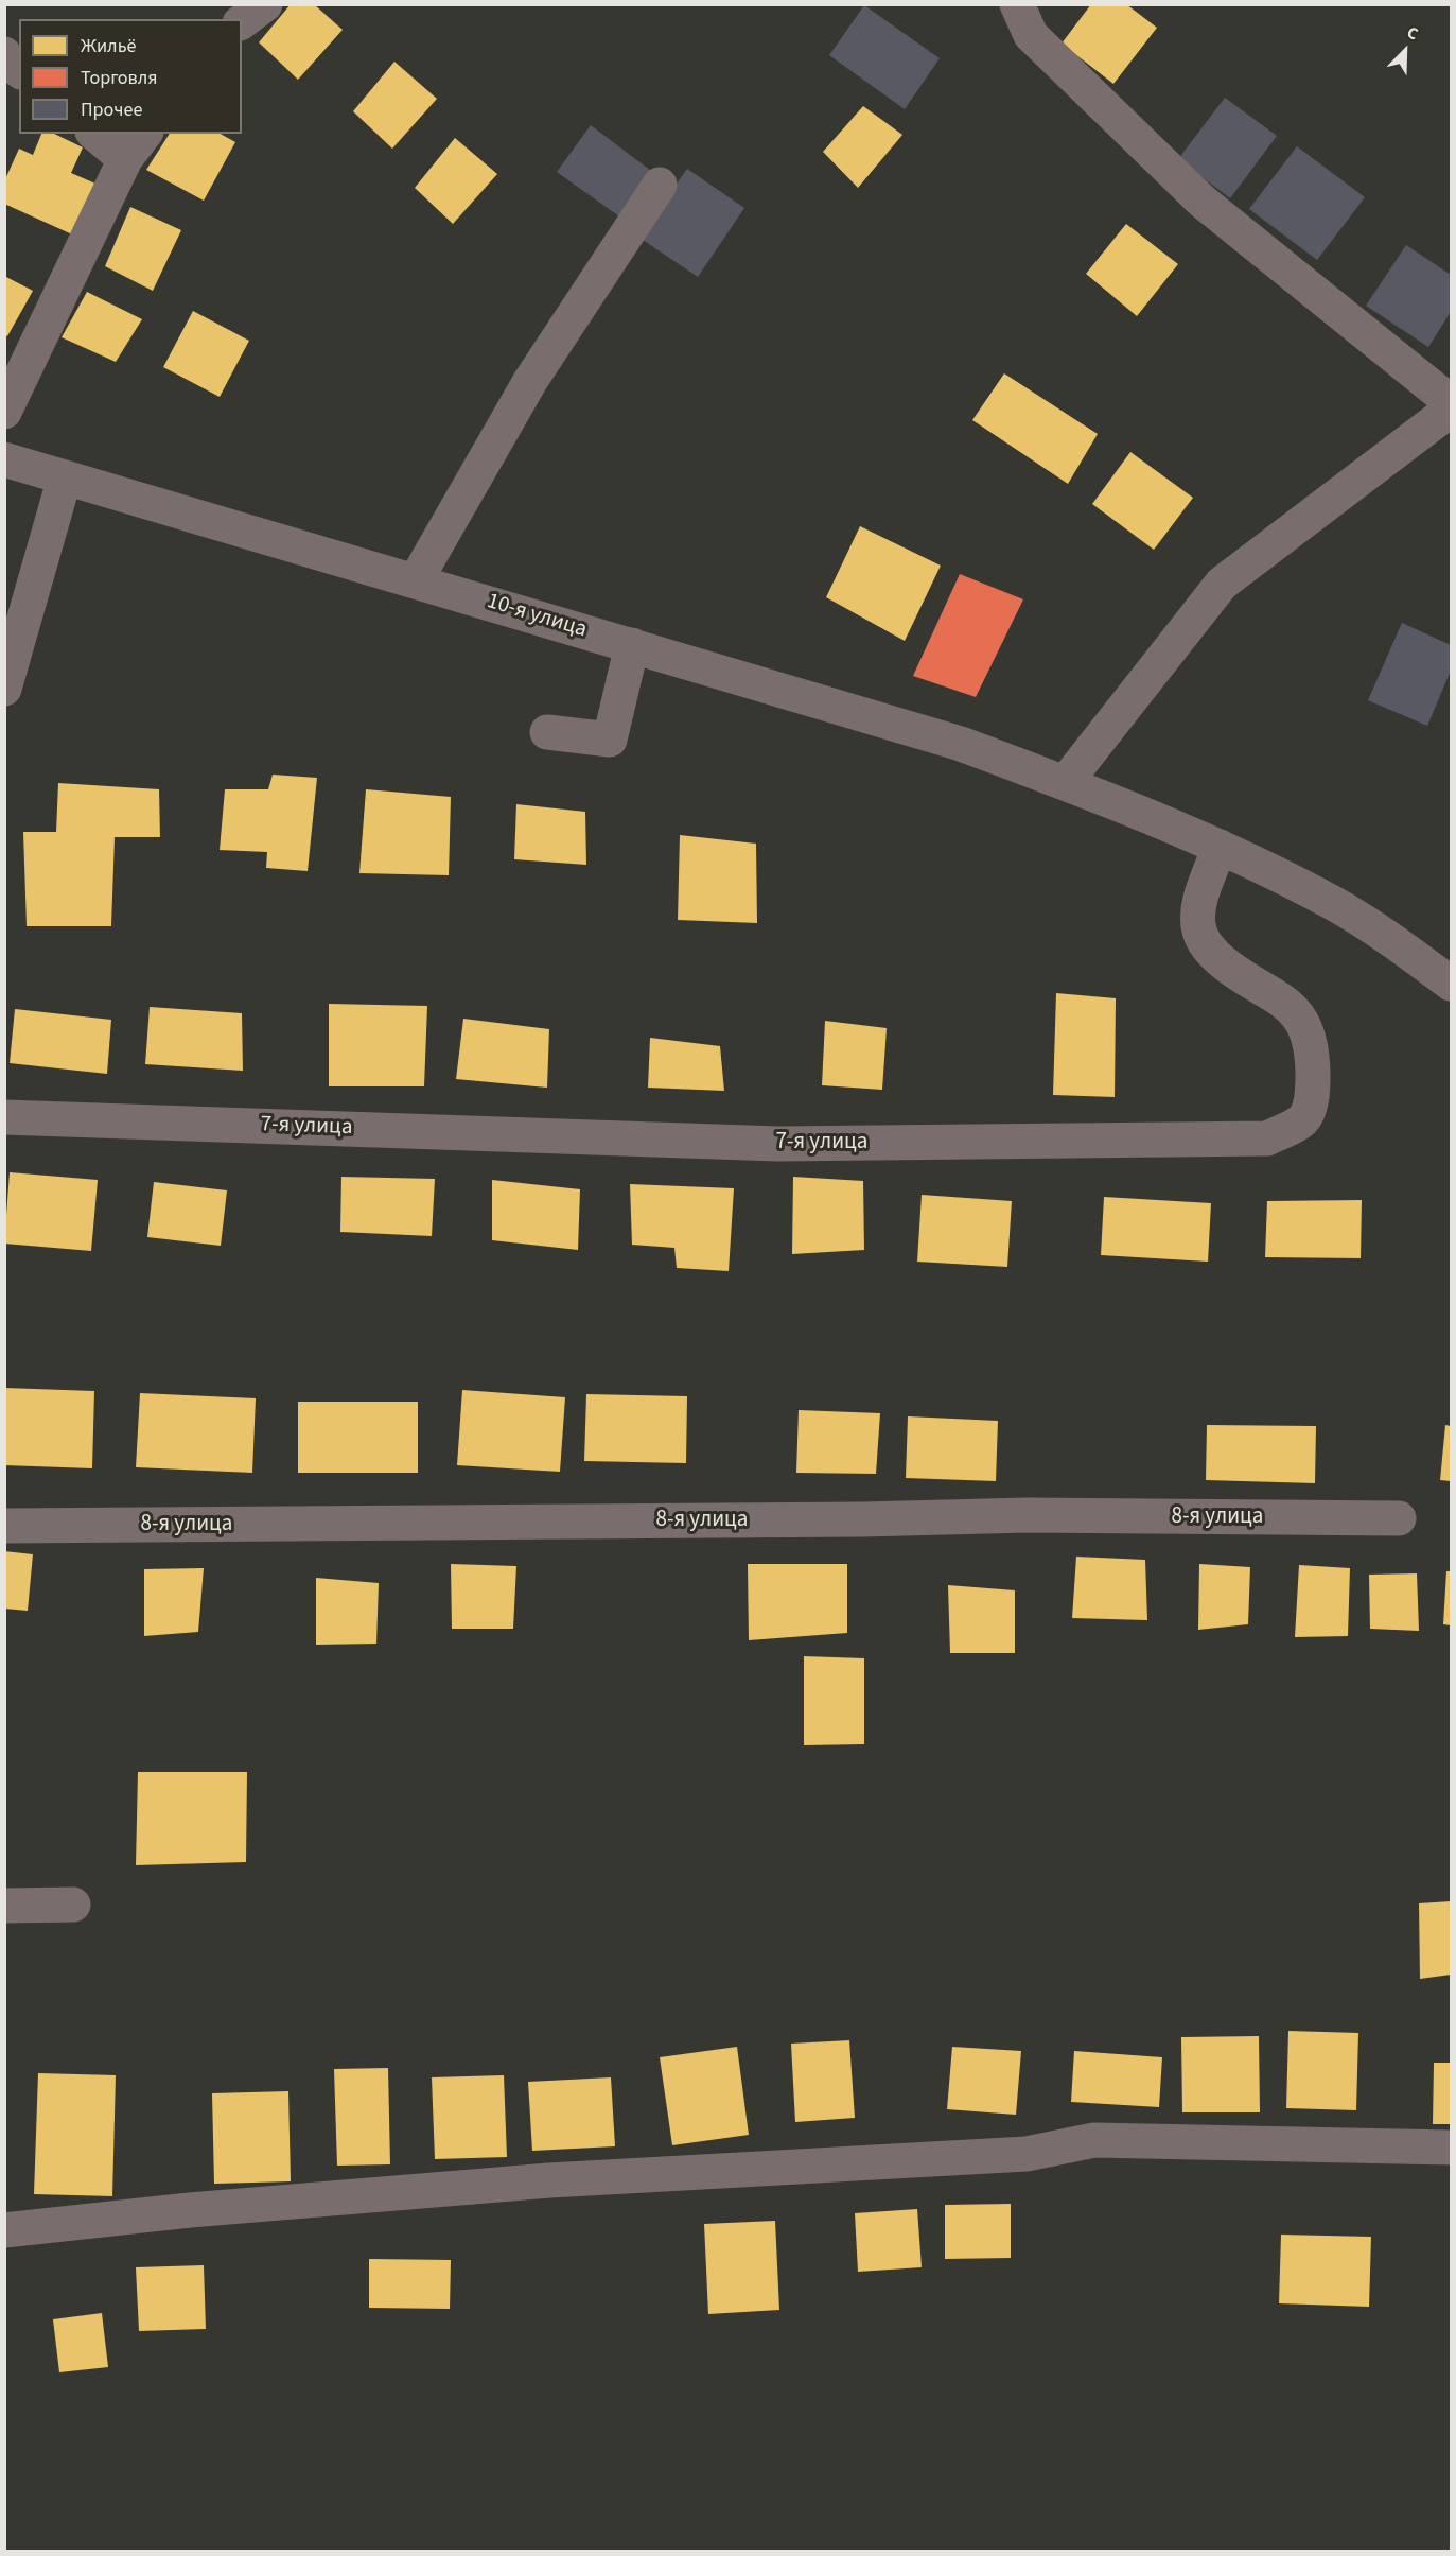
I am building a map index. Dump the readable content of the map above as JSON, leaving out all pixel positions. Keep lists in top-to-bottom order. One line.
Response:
{"streets":{"street":["10-я улица","7-я улица","8-я улица"]},"crossings":[["10-я улица","7-я улица"]],"legend":["Жильё","Торговля","Прочее"],"north":"top right"}
